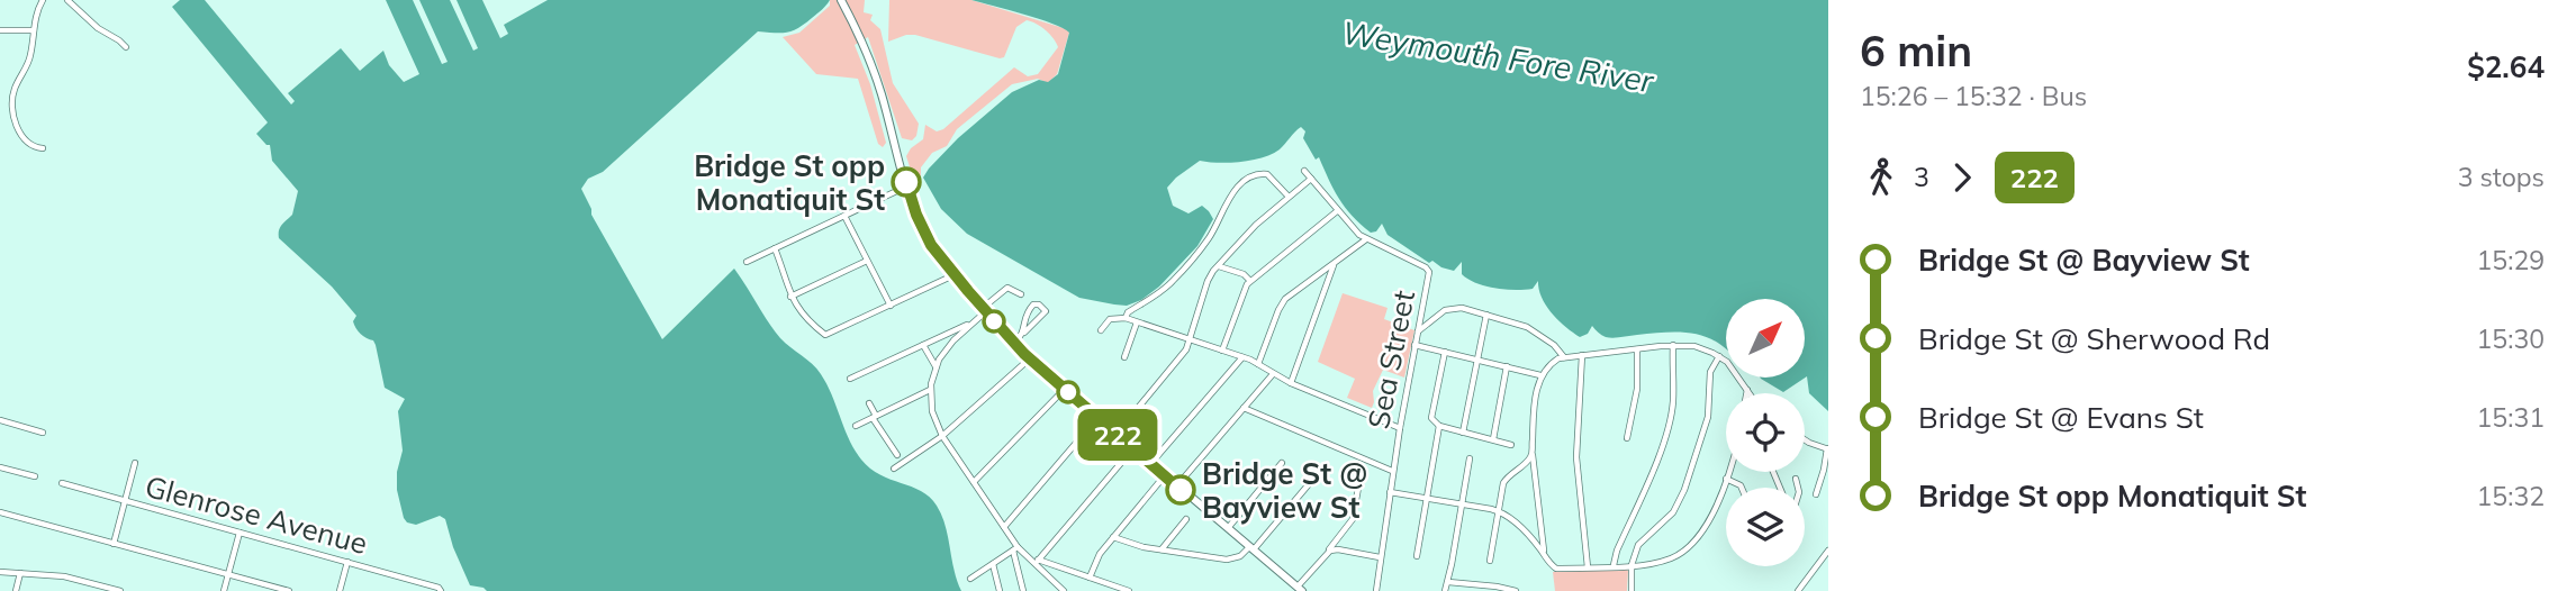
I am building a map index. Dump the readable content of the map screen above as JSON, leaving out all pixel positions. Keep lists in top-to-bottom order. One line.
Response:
{"streets":{"street":["Sea Street","Glenrose Avenue"]},"water":["Weymouth Fore River"],"places":["Bridge St opp Monatiquit St","Bridge St @ Bayview St"],"lines":["bus line 222"],"north":"top right","page":{"on_map":"222","heading":["6 min","15:26 – 15:32 · Bus","$2.64"],"legs":["3","222","3 stops"],"list":[{"name":"Bridge St @ Bayview St","value":"15:29"},{"name":"Bridge St @ Sherwood Rd","value":"15:30"},{"name":"Bridge St @ Evans St","value":"15:31"},{"name":"Bridge St opp Monatiquit St","value":"15:32"}]}}
